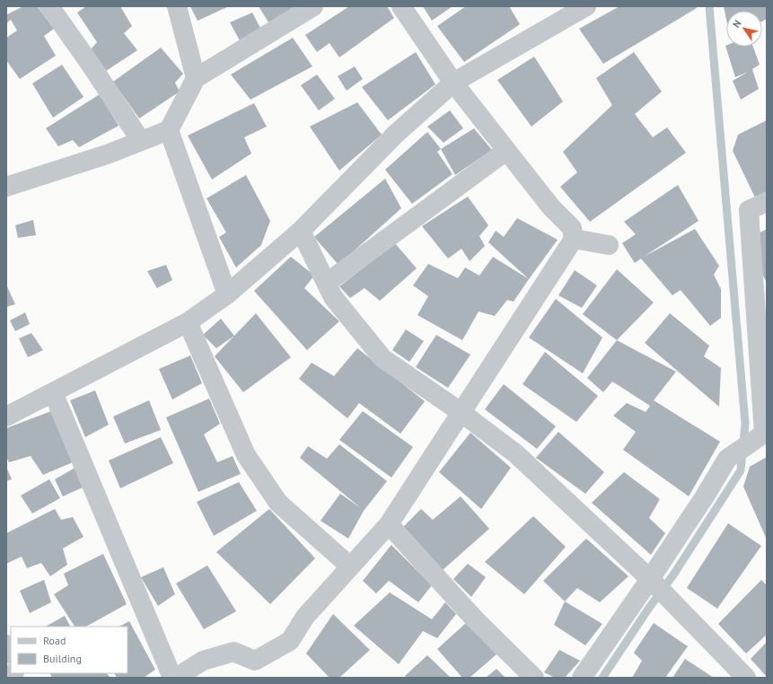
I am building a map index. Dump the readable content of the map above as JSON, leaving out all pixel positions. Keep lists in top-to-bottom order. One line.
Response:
{"legend":["Road","Building"],"north":"top left"}
